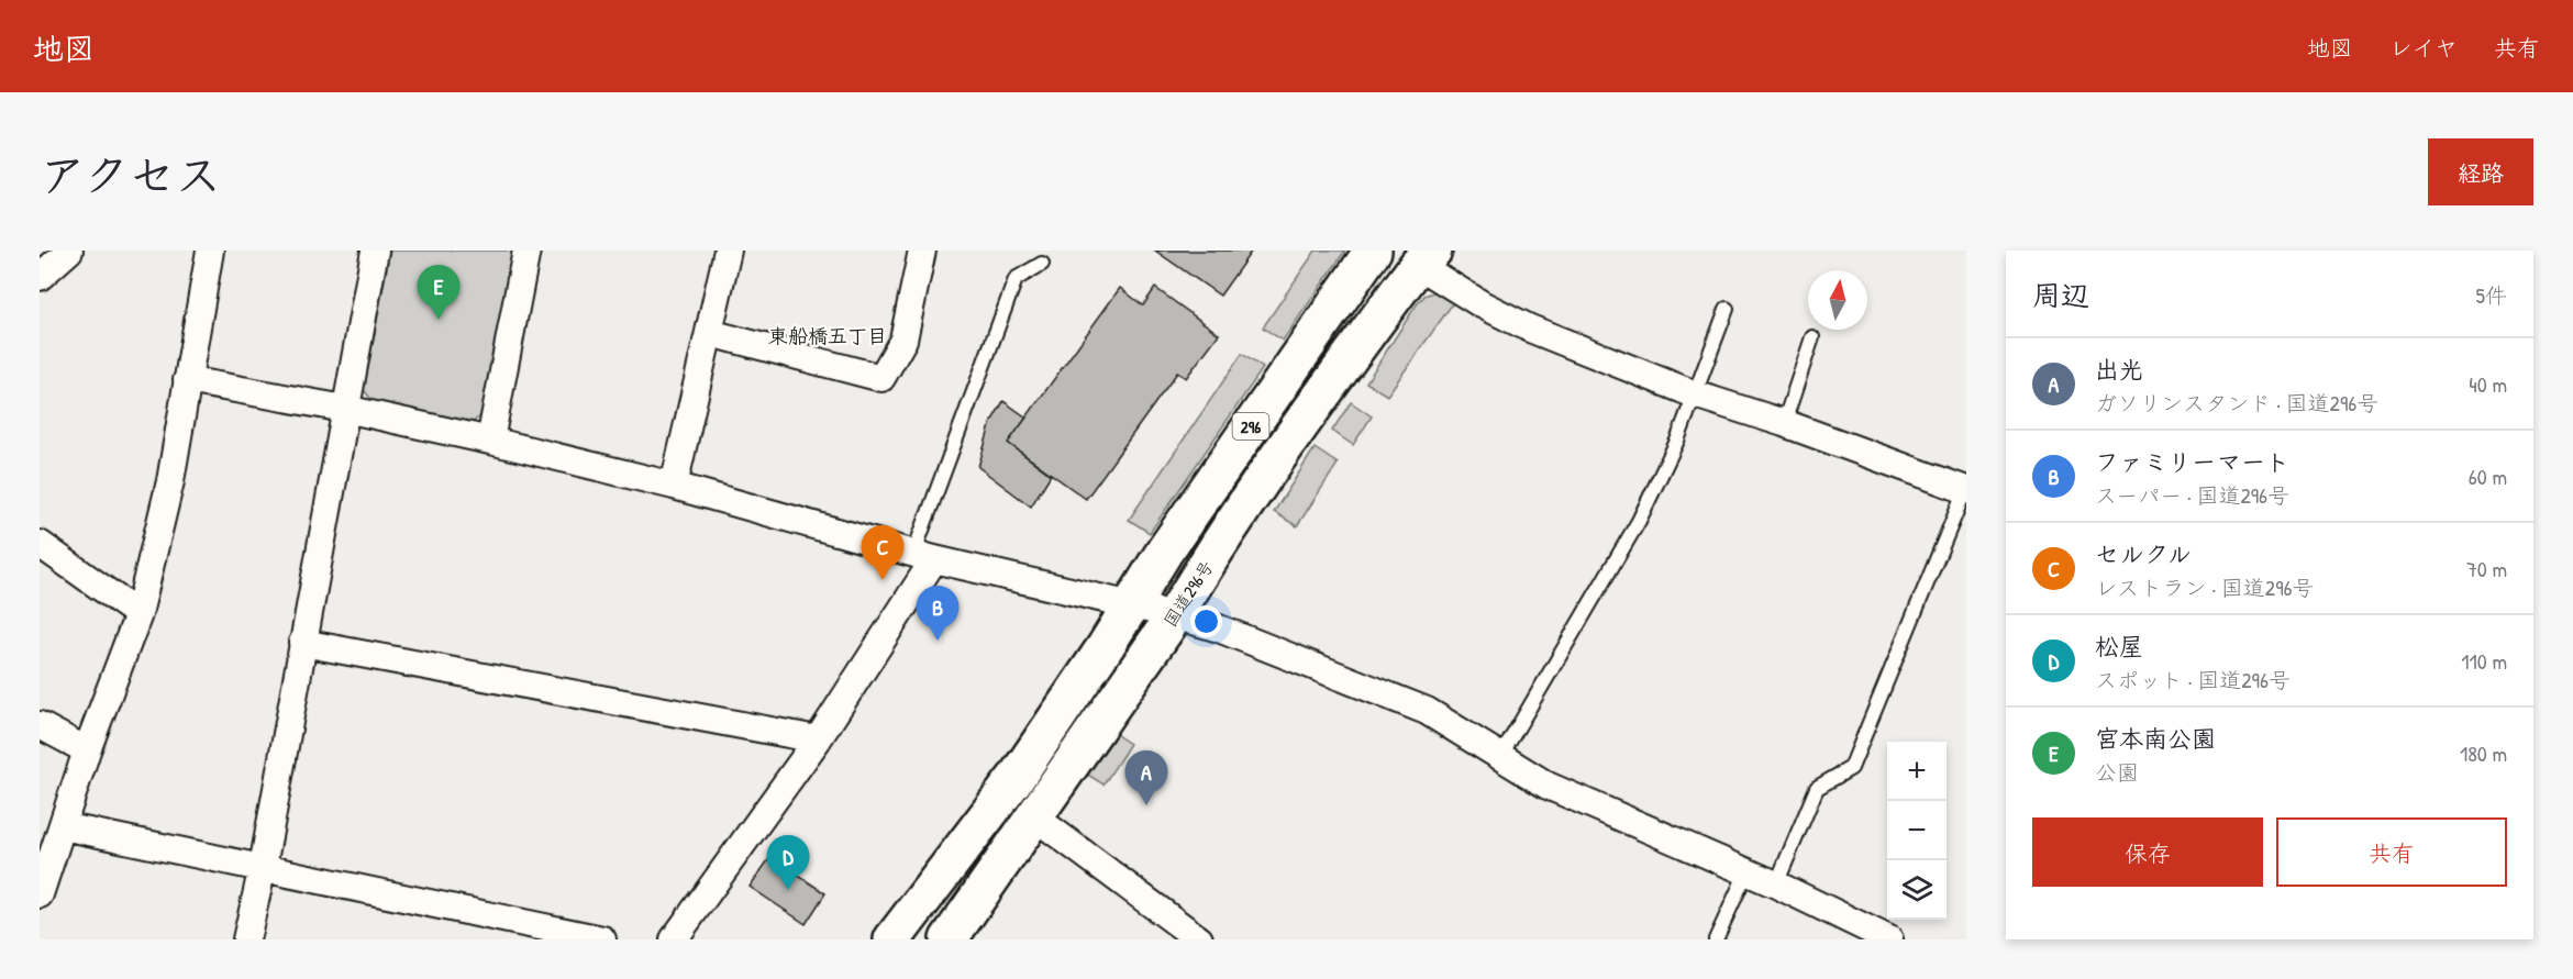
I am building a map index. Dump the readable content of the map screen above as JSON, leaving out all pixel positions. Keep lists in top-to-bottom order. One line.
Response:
{"streets":{"highway":["296","国道296号"]},"districts":["東船橋五丁目"],"north":"top","page":{"header":"地図","nav":["地図","レイヤ","共有"],"title":"アクセス","buttons":["経路",["保存","共有"]],"heading":["周辺","5件"],"pins":["E","C","B","A","D"],"list":[{"mark":"A","name":"出光","note":"ガソリンスタンド · 国道296号","value":"40 m"},{"mark":"B","name":"ファミリーマート","note":"スーパー · 国道296号","value":"60 m"},{"mark":"C","name":"セルクル","note":"レストラン · 国道296号","value":"70 m"},{"mark":"D","name":"松屋","note":"スポット · 国道296号","value":"110 m"},{"mark":"E","name":"宮本南公園","note":"公園","value":"180 m"}],"map_buttons":["+","−"]}}
